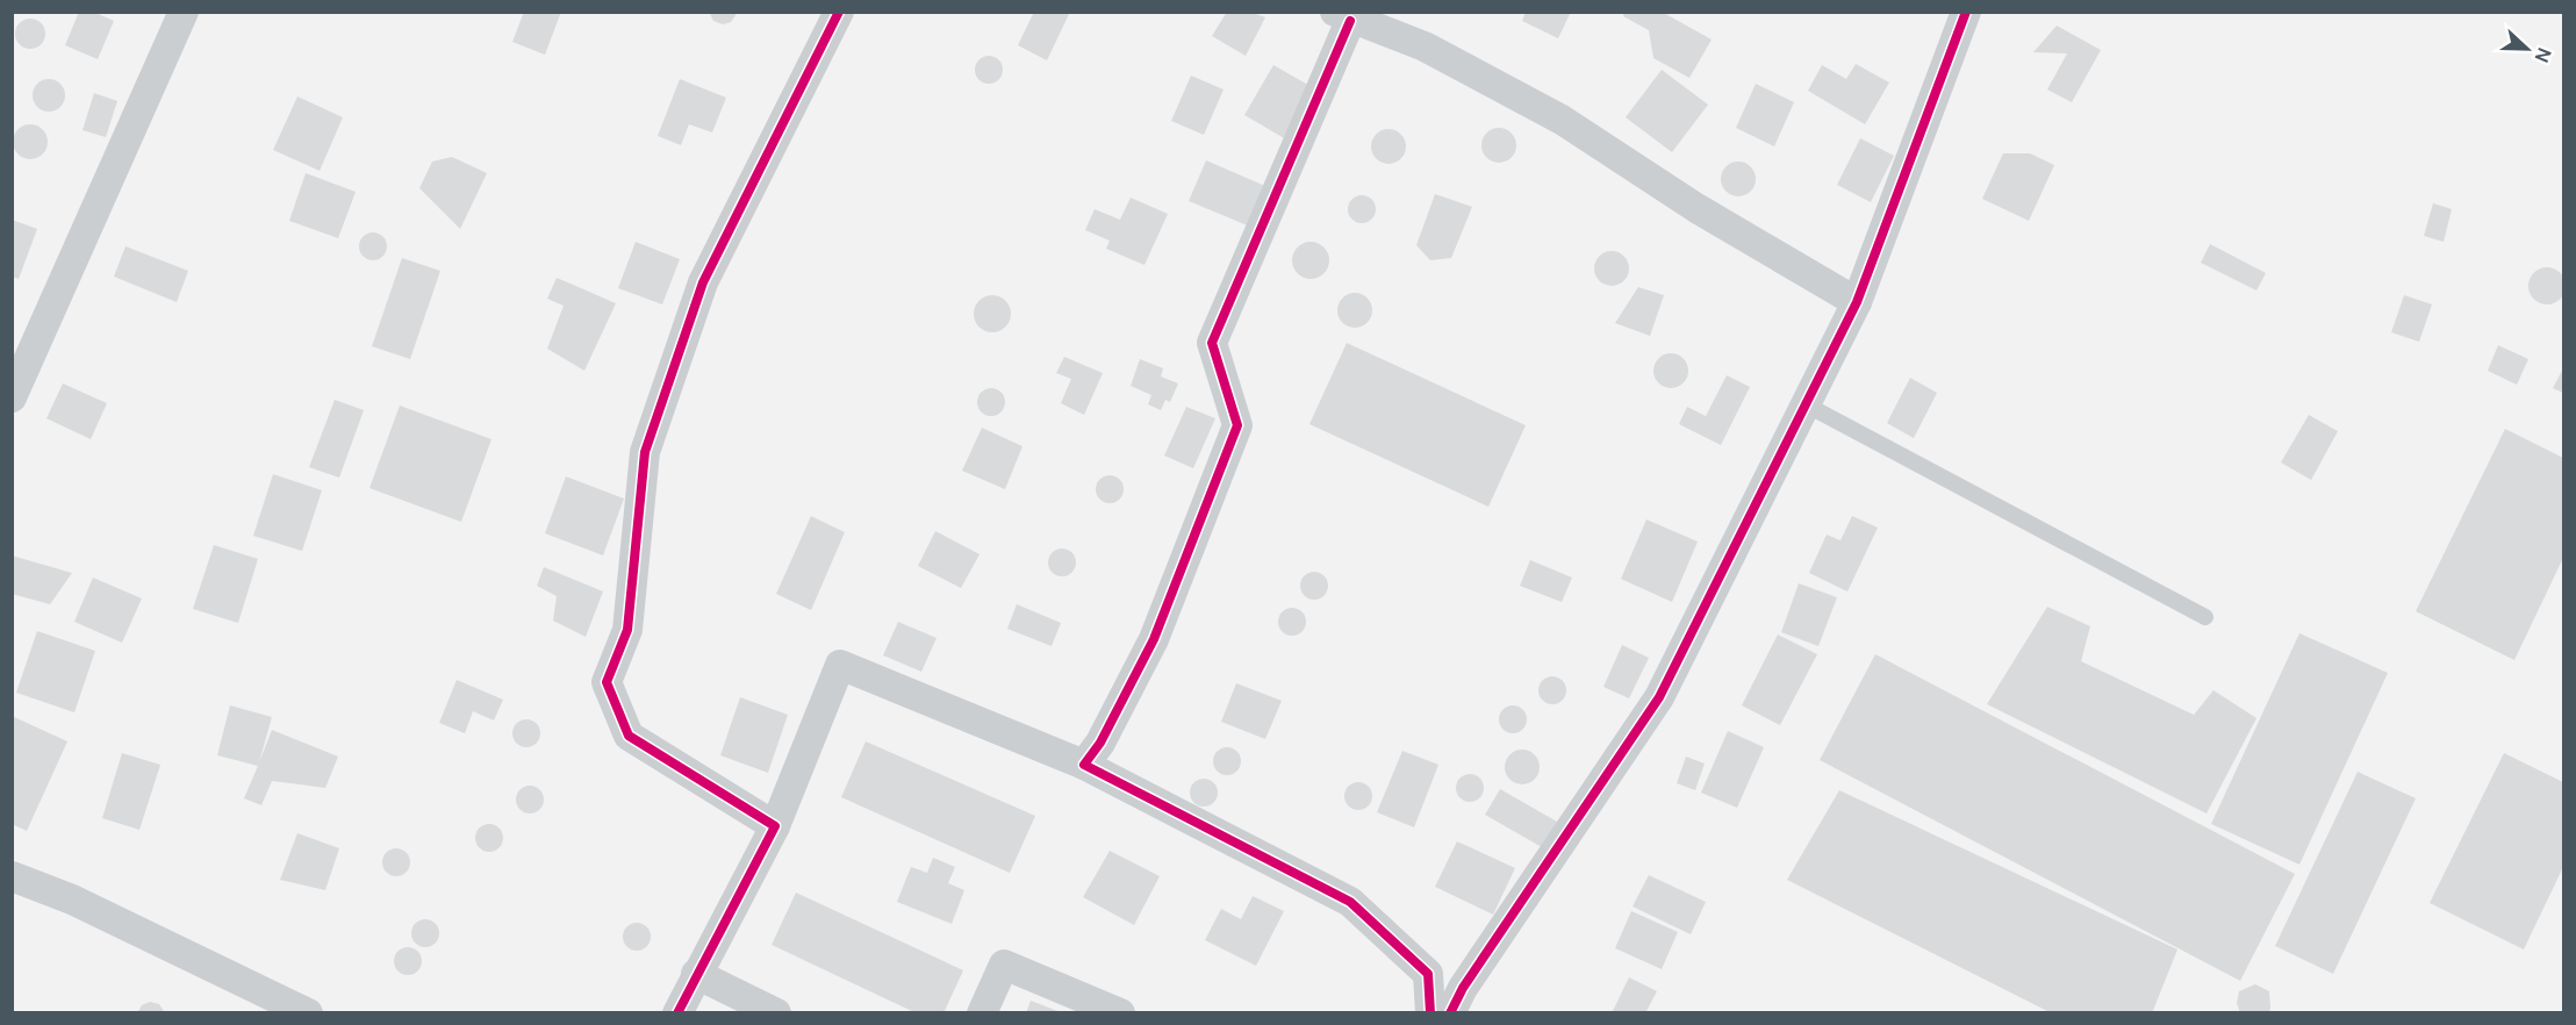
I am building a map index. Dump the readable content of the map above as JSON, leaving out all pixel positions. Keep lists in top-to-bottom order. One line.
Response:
{"north":"right"}
